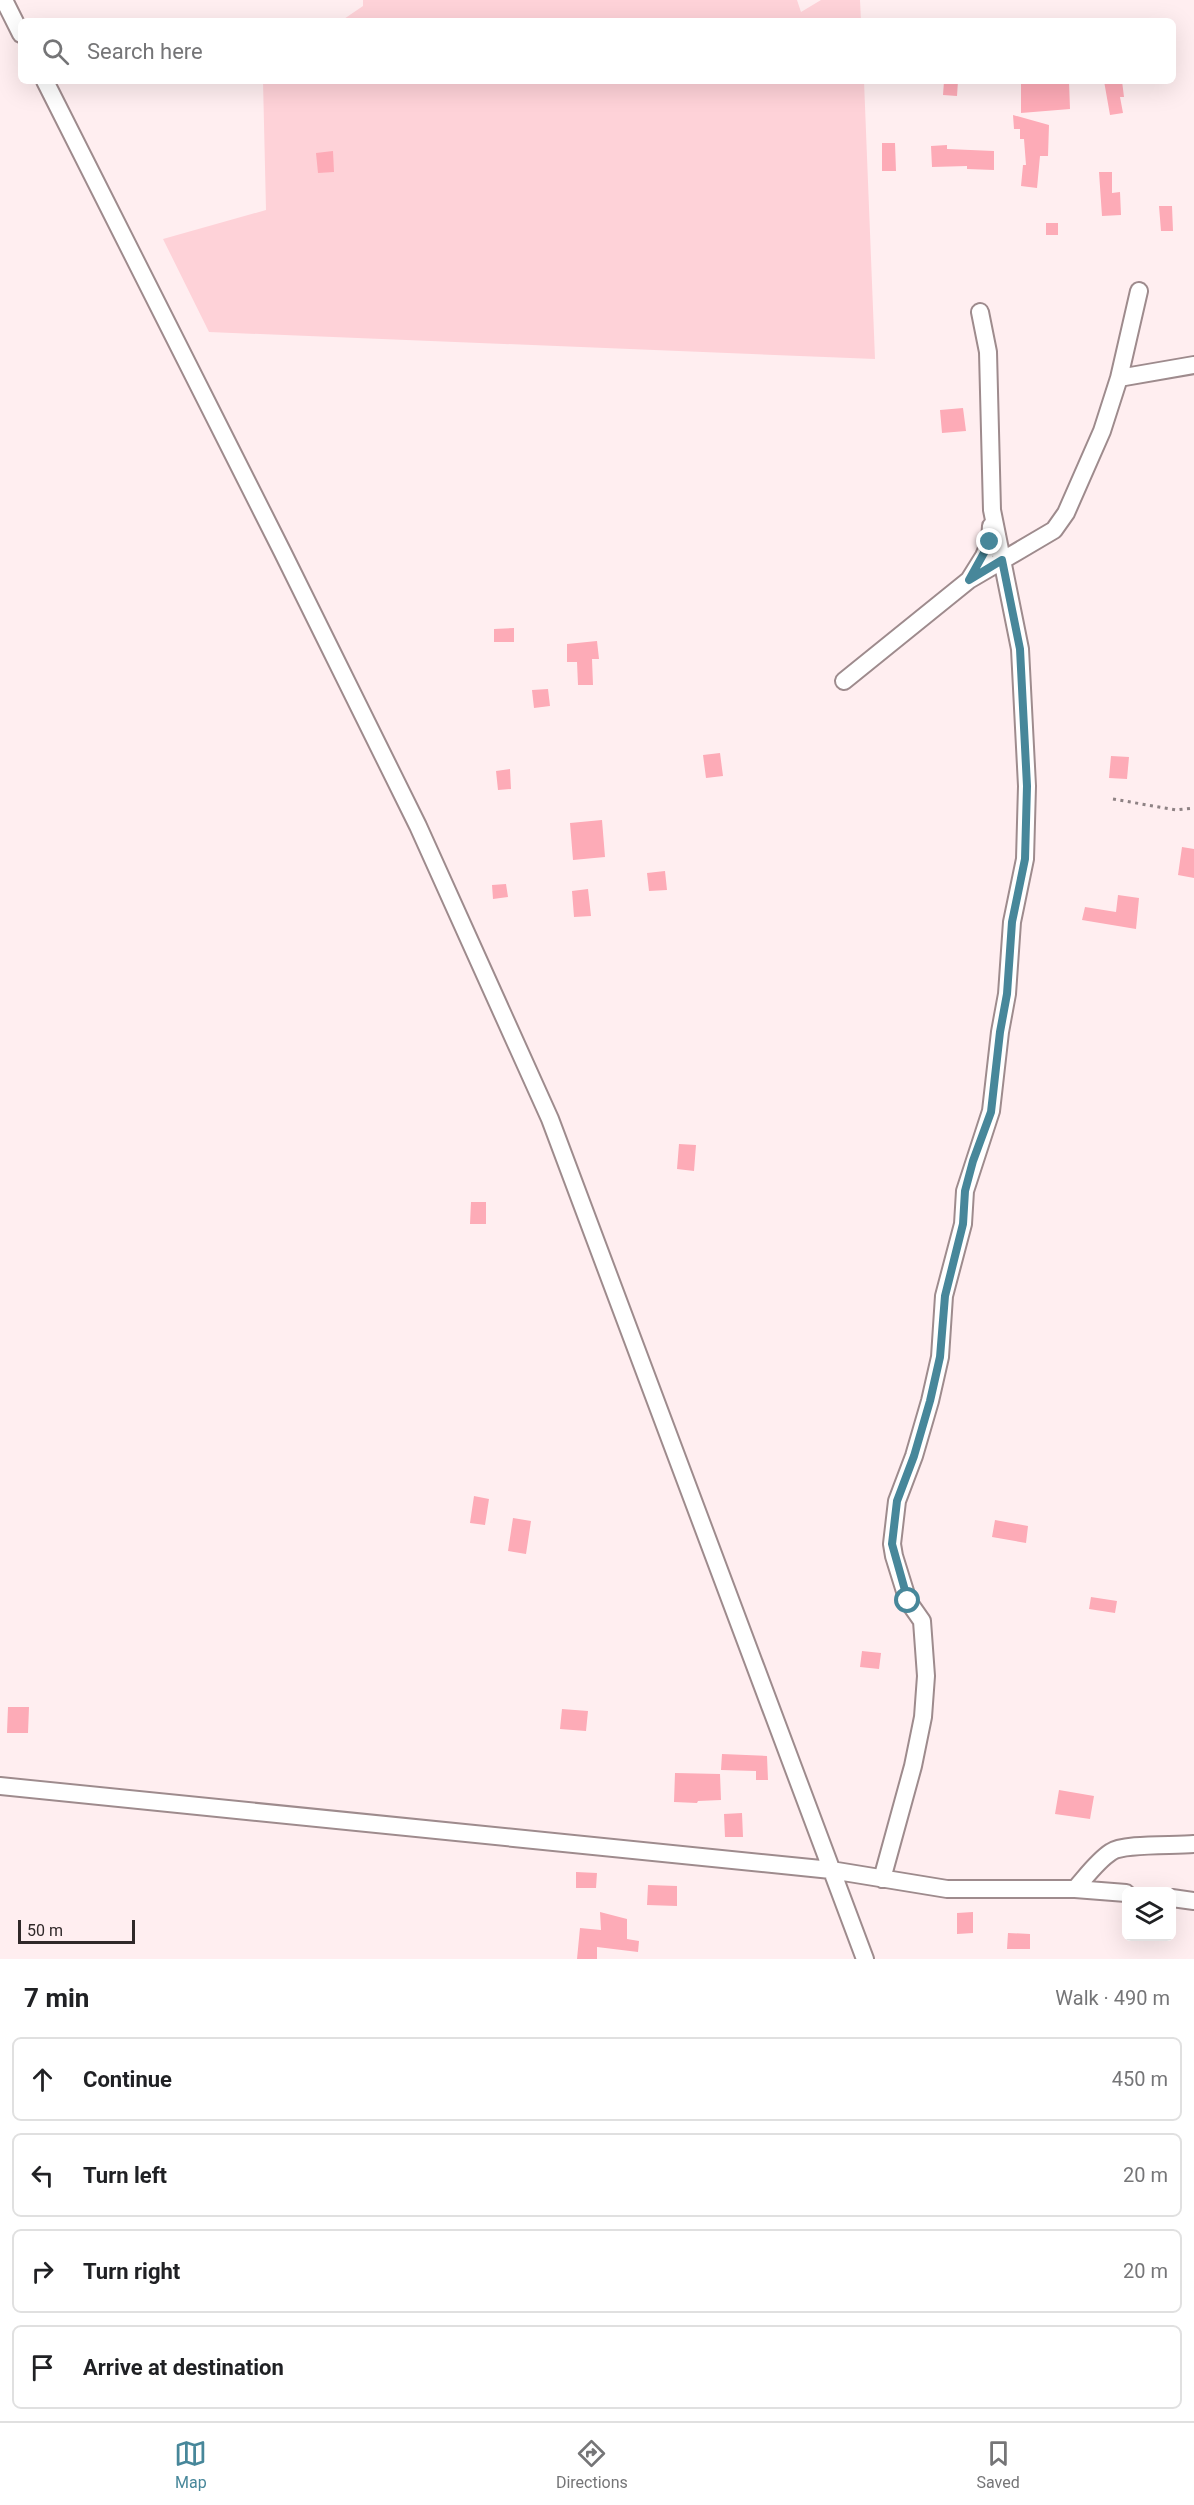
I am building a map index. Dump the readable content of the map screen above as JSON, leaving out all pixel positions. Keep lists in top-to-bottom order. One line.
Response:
{"scale_bar":"50 m","page":{"search":"Search here","scale":"50 m","heading":["7 min","Walk · 490 m"],"list":[["Continue","450 m"],["Turn left","20 m"],["Turn right","20 m"],"Arrive at destination"],"nav":["Map","Directions","Saved"]}}
